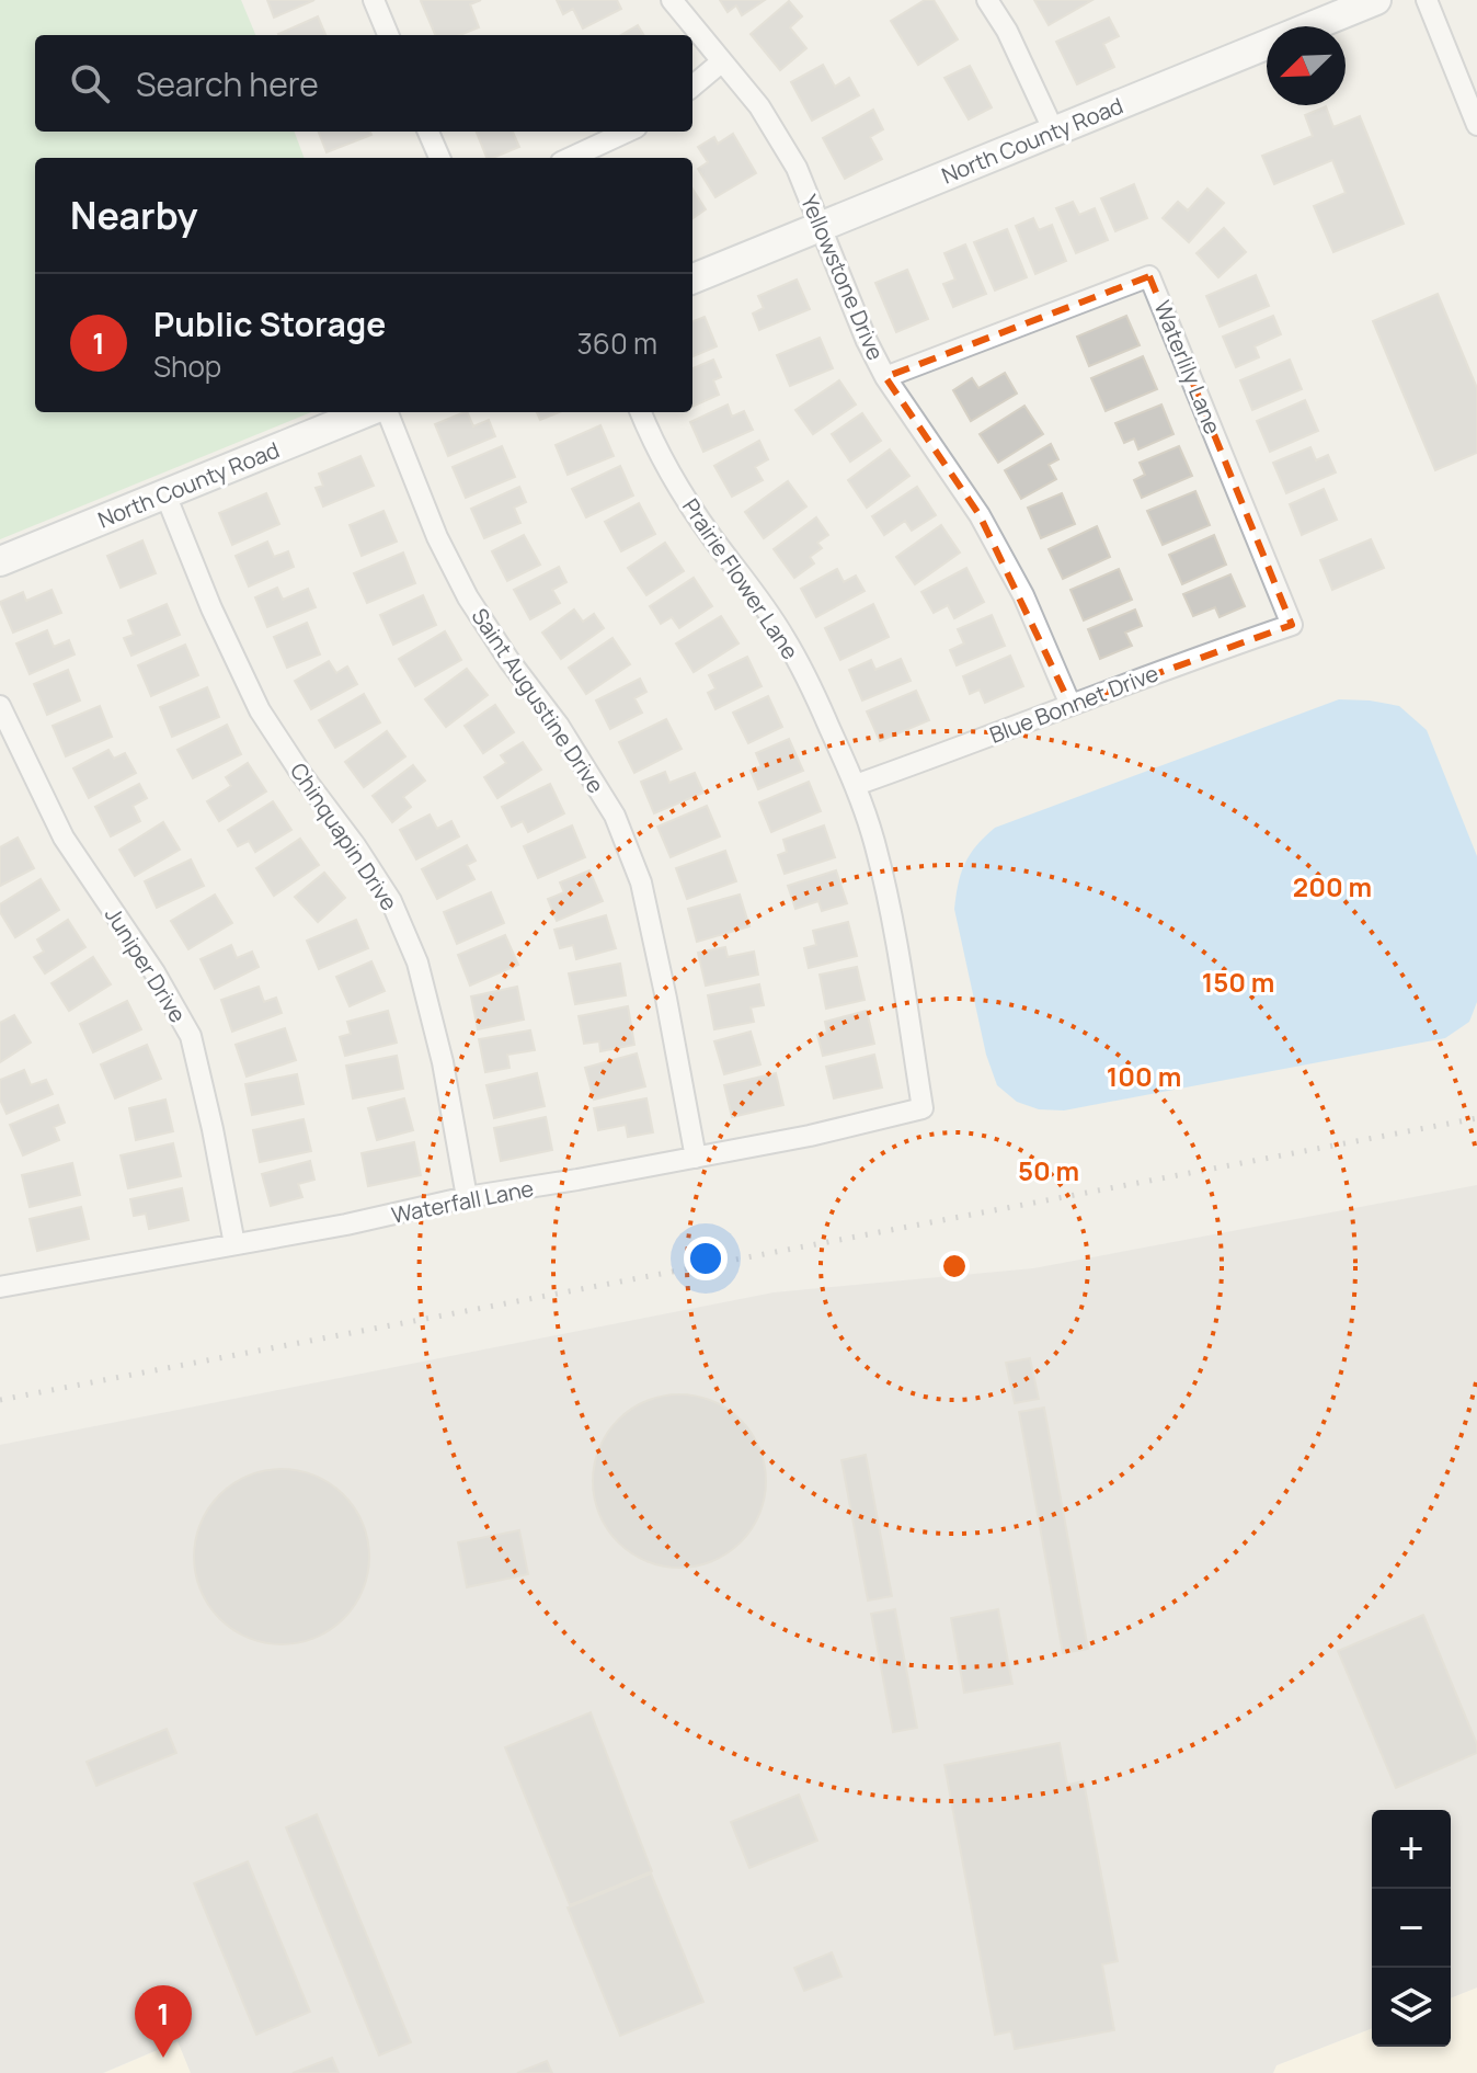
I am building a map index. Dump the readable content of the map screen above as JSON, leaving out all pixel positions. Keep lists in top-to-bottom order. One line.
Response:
{"streets":{"street":["North County Road","Yellowstone Drive","Waterlily Lane","Prairie Flower Lane","Saint Augustine Drive","Blue Bonnet Drive","Chinquapin Drive","Juniper Drive","Waterfall Lane"]},"crossings":[["North County Road","Yellowstone Drive"],["North County Road","Chinquapin Drive"],["Yellowstone Drive","Waterlily Lane"],["Yellowstone Drive","Blue Bonnet Drive"],["Waterlily Lane","Blue Bonnet Drive"],["Prairie Flower Lane","Blue Bonnet Drive"],["Prairie Flower Lane","Waterfall Lane"],["Saint Augustine Drive","Waterfall Lane"],["Chinquapin Drive","Waterfall Lane"],["Juniper Drive","Waterfall Lane"]],"north":"bottom left","page":{"search":"Search here","heading":"Nearby","list":[{"mark":"1","name":"Public Storage","note":"Shop","value":"360 m"}],"map_buttons":["+","−"],"pins":"1"},"rings":["200 m","150 m","100 m","50 m"]}
